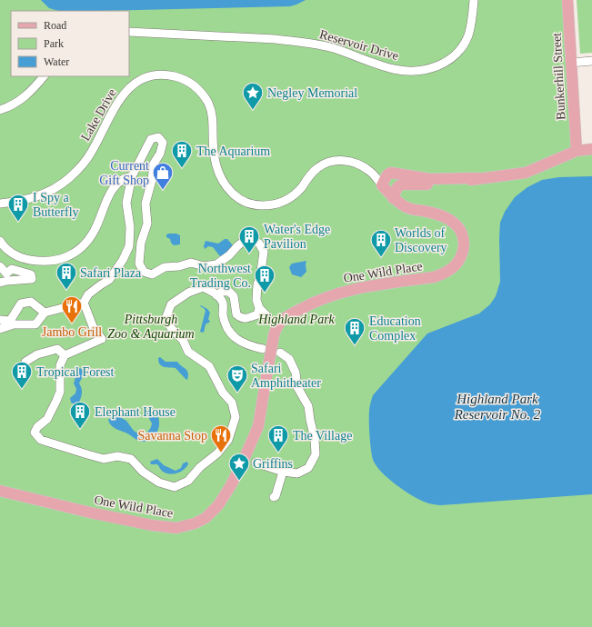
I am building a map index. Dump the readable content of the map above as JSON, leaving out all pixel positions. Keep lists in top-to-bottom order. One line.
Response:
{"streets":{"main road":["Bunkerhill Street","One Wild Place"],"street":["Reservoir Drive","Lake Drive"]},"crossings":[["Lake Drive","One Wild Place"]],"water":["Highland Park Reservoir No. 2"],"parks":["Pittsburgh Zoo & Aquarium","Highland Park"],"places":{"place":["Negley Memorial","Griffins"],"building":["The Aquarium","I Spy a Butterfly","Water's Edge Pavilion","Worlds of Discovery","Safari Plaza","Northwest Trading Co.","Education Complex","Tropical Forest","Elephant House","The Village"],"shop":["Current Gift Shop"],"restaurant":["Jambo Grill","Savanna Stop"],"theatre":["Safari Amphitheater"]},"legend":["Road","Park","Water"]}
